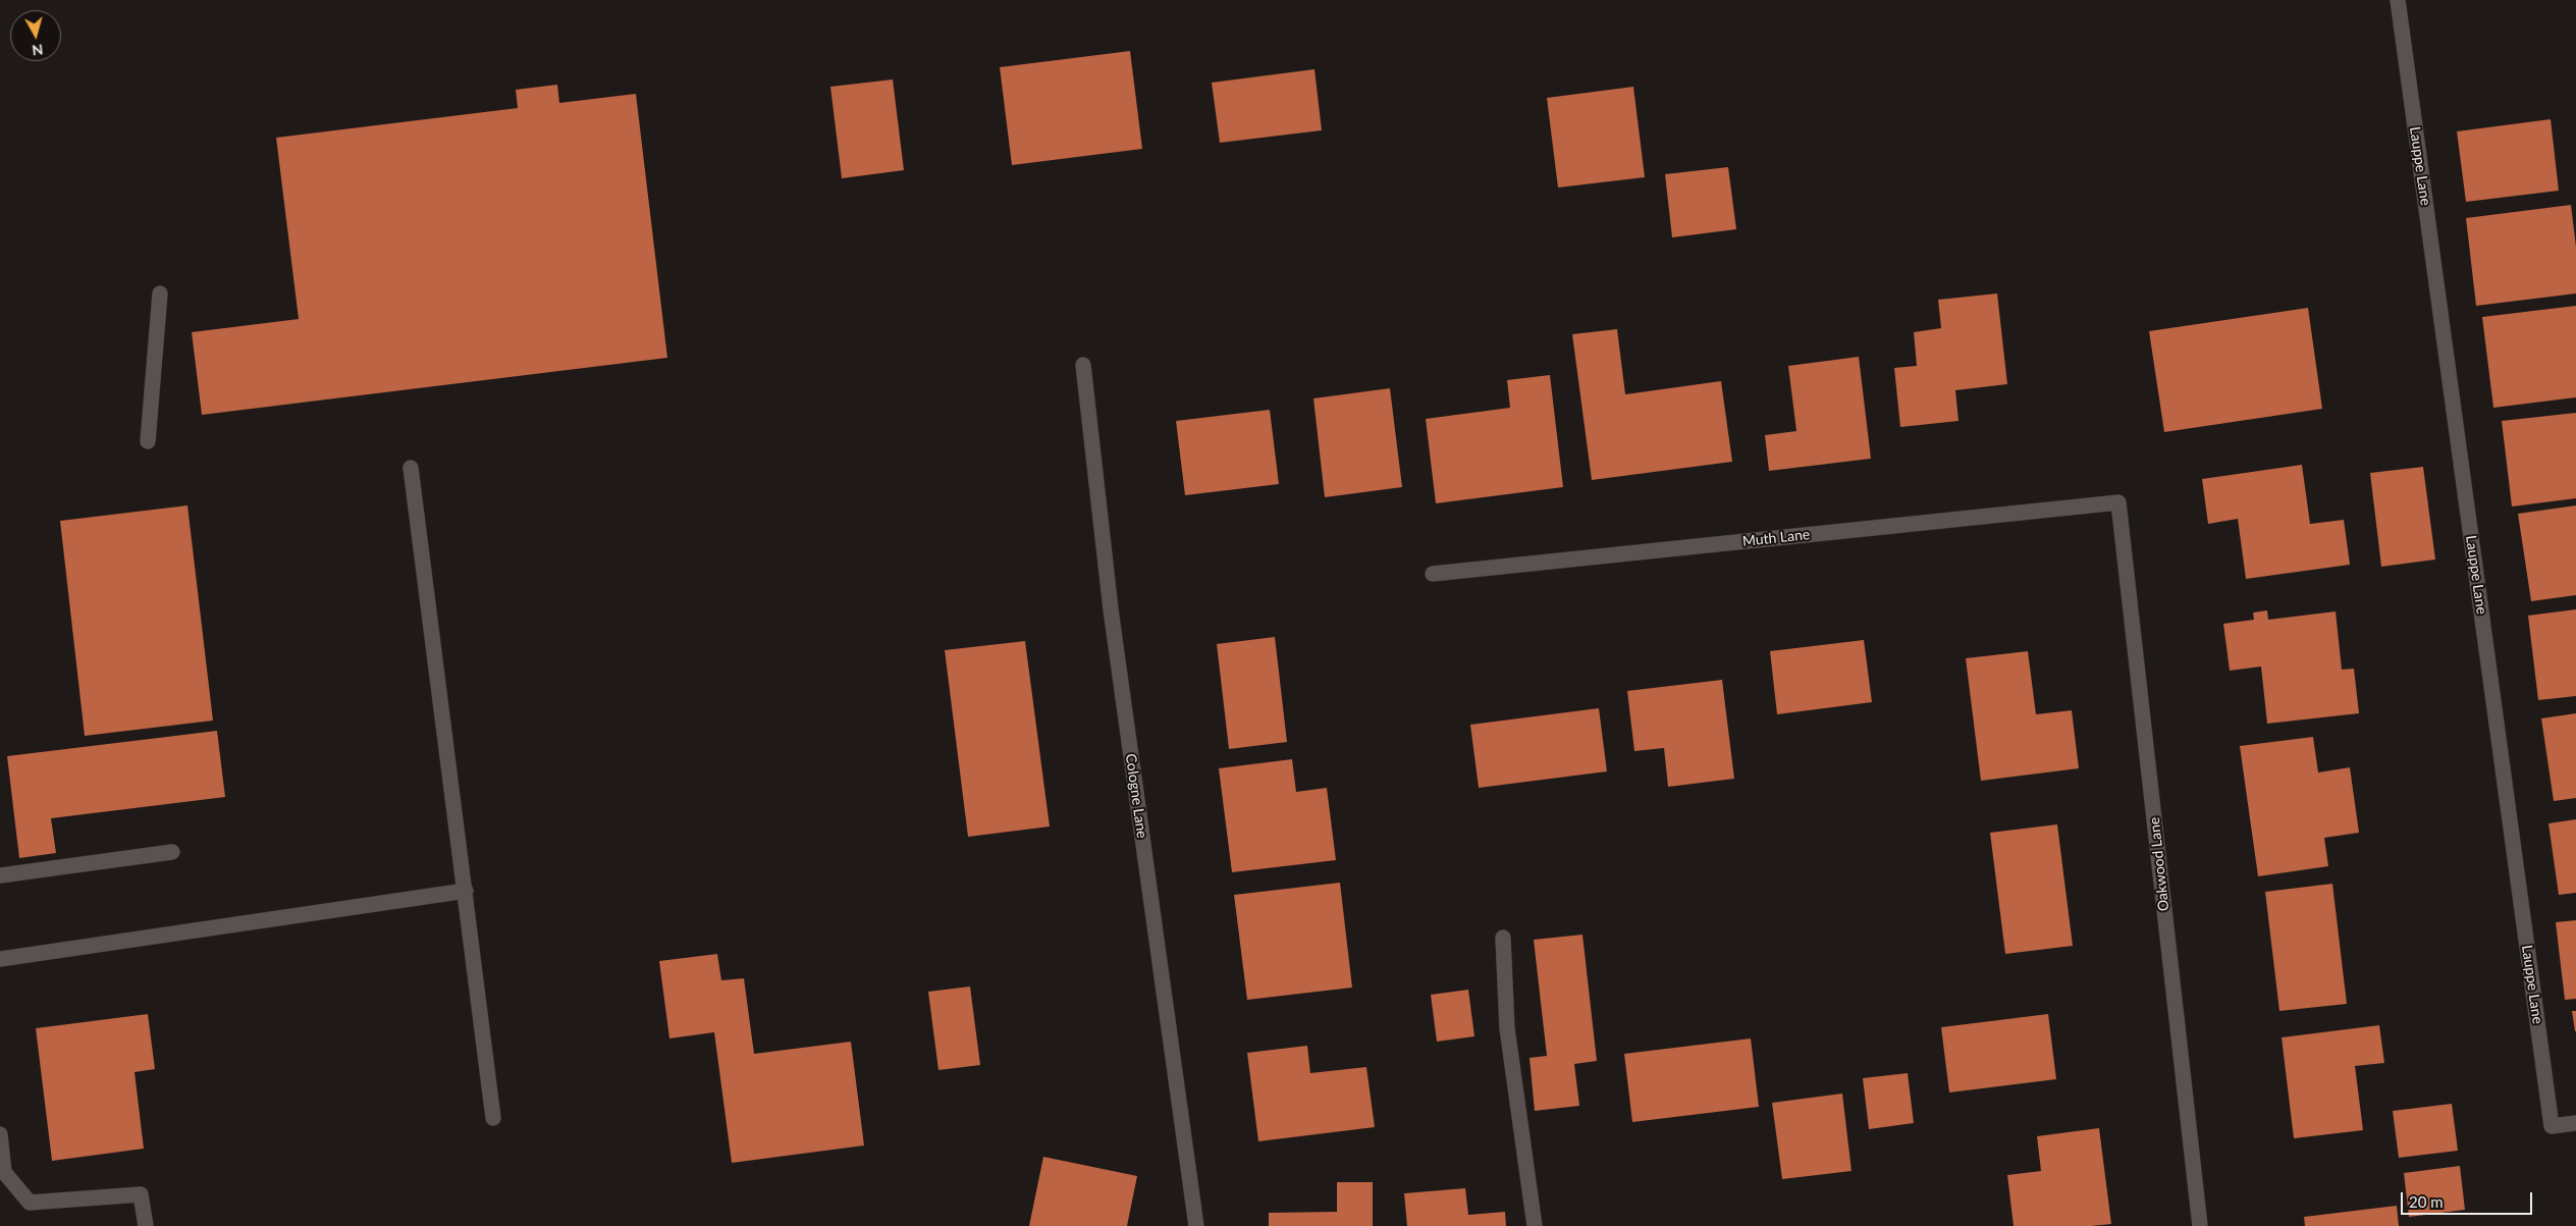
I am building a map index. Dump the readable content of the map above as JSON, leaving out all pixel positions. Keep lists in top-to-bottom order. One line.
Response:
{"streets":{"street":["Lauppe Lane","Muth Lane","Cologne Lane","Oakwood Lane"]},"crossings":[["Muth Lane","Oakwood Lane"]],"scale_bar":"20 m","north":"bottom"}
